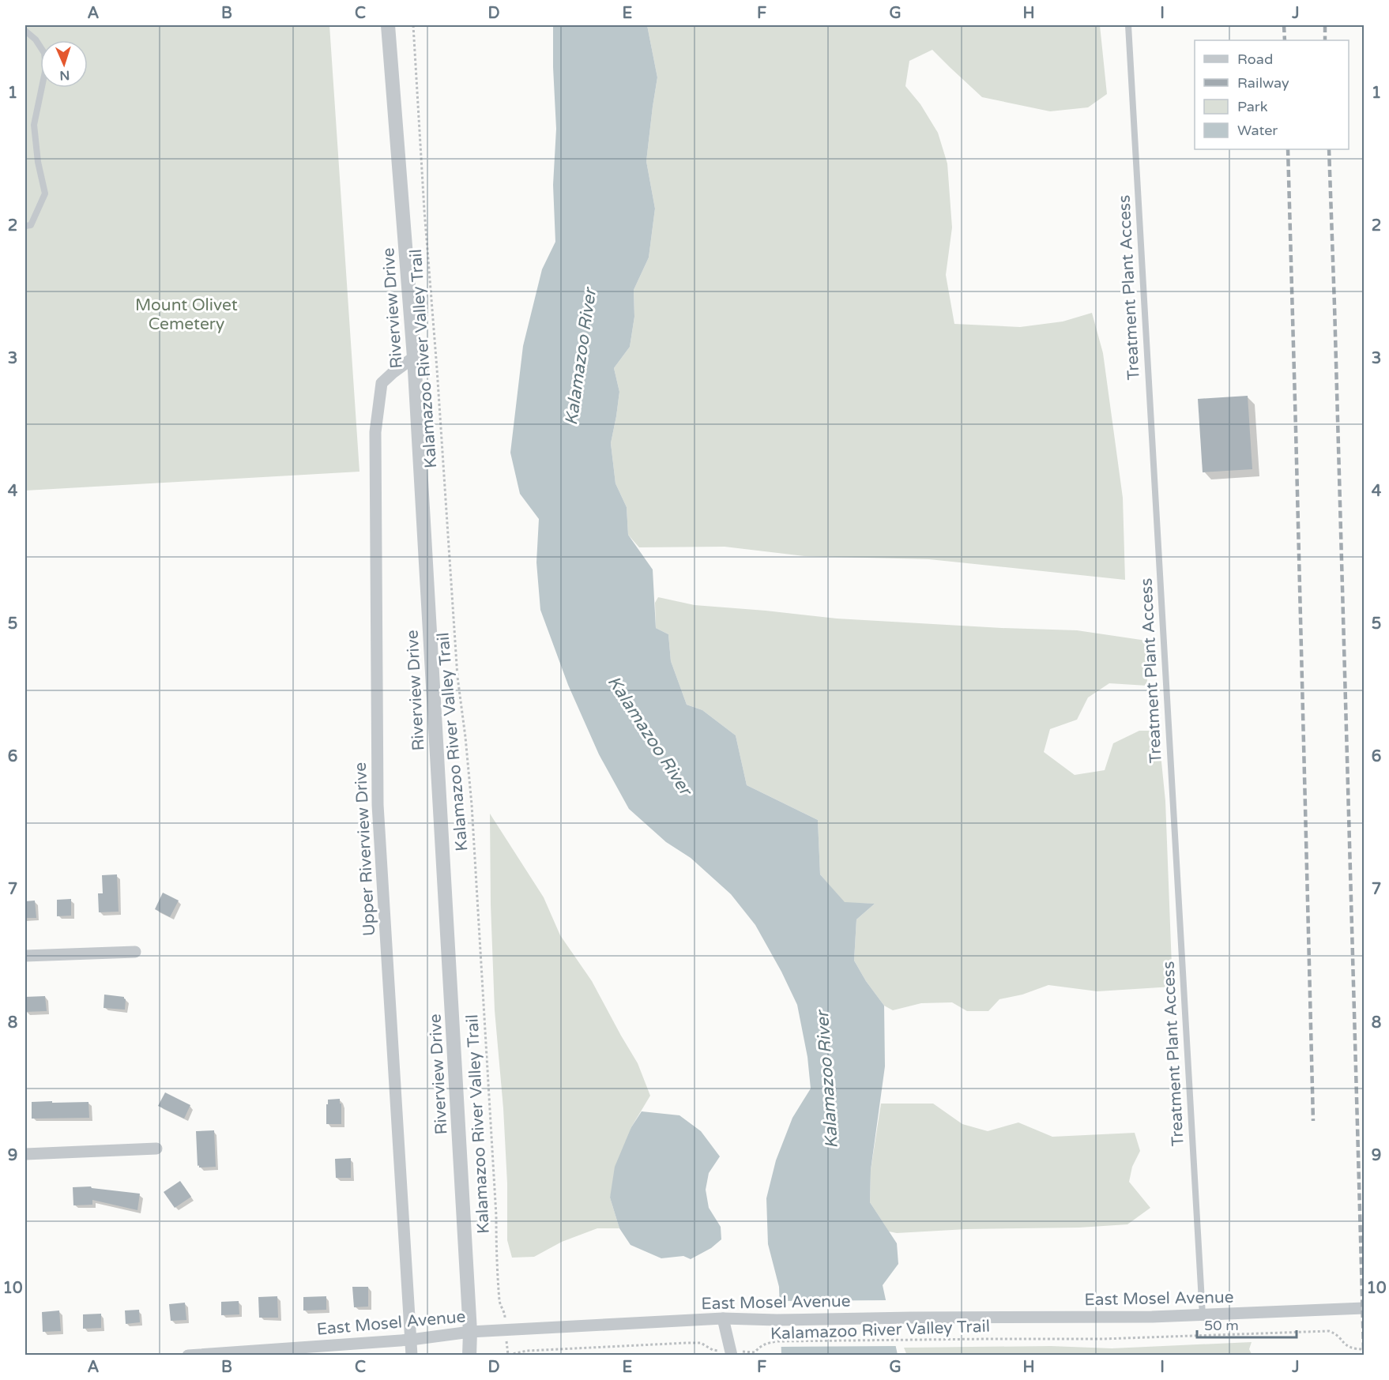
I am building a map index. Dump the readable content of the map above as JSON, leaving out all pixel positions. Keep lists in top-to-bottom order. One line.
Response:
{"streets":{"street":["Riverview Drive","Upper Riverview Drive","East Mosel Avenue"],"lane":["Treatment Plant Access"],"path":["Kalamazoo River Valley Trail"]},"crossings":[["Treatment Plant Access","East Mosel Avenue"],["Riverview Drive","Upper Riverview Drive"],["Riverview Drive","East Mosel Avenue"],["Kalamazoo River Valley Trail","East Mosel Avenue"],["Upper Riverview Drive","East Mosel Avenue"]],"water":["Kalamazoo River"],"parks":["Mount Olivet Cemetery"],"legend":["Road","Railway","Park","Water"],"scale_bar":"50 m","north":"bottom","grid":{"columns":["A","B","C","D","E","F","G","H","I","J"],"rows":["1","2","3","4","5","6","7","8","9","10"]}}
